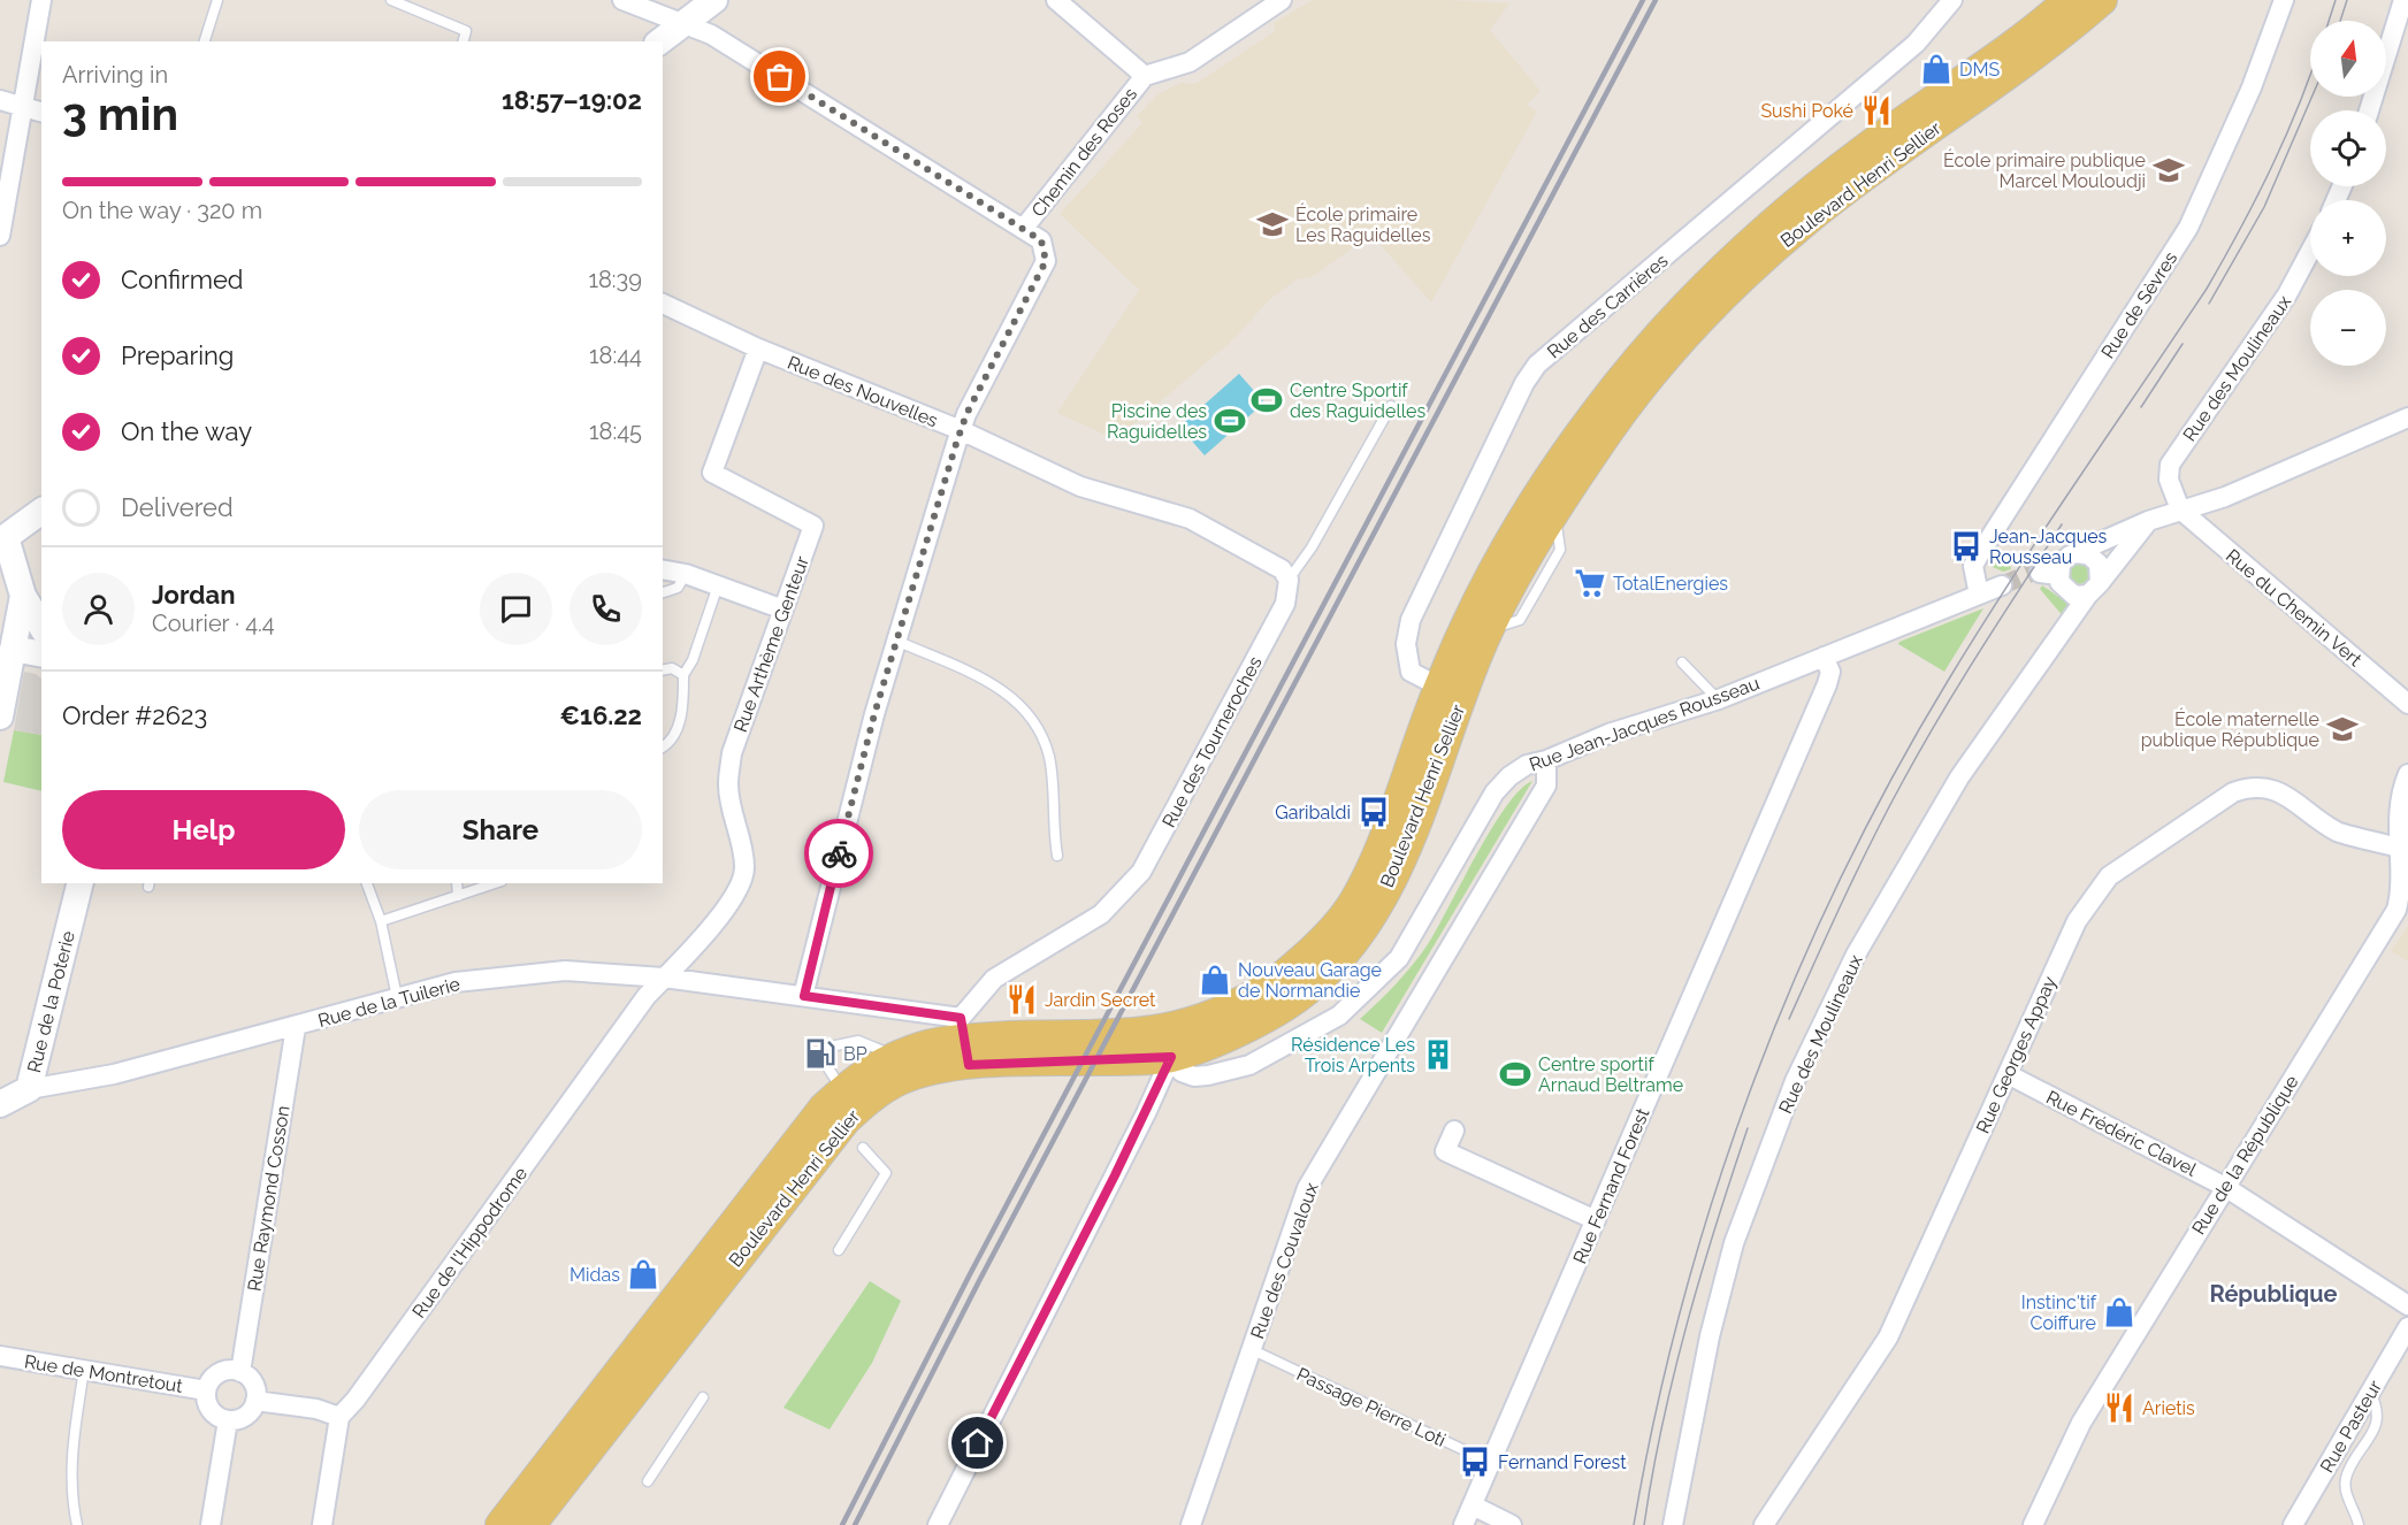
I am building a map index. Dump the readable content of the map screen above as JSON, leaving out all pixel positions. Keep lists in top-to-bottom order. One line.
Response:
{"streets":{"main road":["Boulevard Henri Sellier"],"street":["Chemin des Roses","Rue de Sèvres","Rue des Carrières","Rue des Moulineaux","Rue des Nouvelles","Rue du Chemin Vert","Rue Arthème Genteur","Rue Jean-Jacques Rousseau","Rue des Tourneroches","Rue de la Poterie","Rue de la Tuilerie","Rue Georges Appay","Rue Frédéric Clavel","Rue de la République","Rue Fernand Forest","Rue Raymond Cosson","Rue de l'Hippodrome","Rue des Couvaloux","Rue de Montretout","Rue Pasteur"],"lane":["Passage Pierre Loti"]},"crossings":[["Chemin des Roses","Rue des Nouvelles"],["Boulevard Henri Sellier","Rue des Carrières"],["Boulevard Henri Sellier","Rue Jean-Jacques Rousseau"],["Boulevard Henri Sellier","Rue des Tourneroches"],["Boulevard Henri Sellier","Rue de la Tuilerie"],["Rue de Sèvres","Rue Jean-Jacques Rousseau"],["Rue des Moulineaux","Rue du Chemin Vert"],["Rue des Nouvelles","Rue Arthème Genteur"],["Rue des Nouvelles","Rue des Tourneroches"],["Rue Arthème Genteur","Rue de la Tuilerie"],["Rue Arthème Genteur","Rue de l'Hippodrome"],["Rue Jean-Jacques Rousseau","Rue Fernand Forest"],["Rue Jean-Jacques Rousseau","Rue des Couvaloux"],["Rue des Tourneroches","Rue de la Tuilerie"],["Rue de la Poterie","Rue de la Tuilerie"],["Rue de la Tuilerie","Rue Raymond Cosson"],["Rue de la Tuilerie","Rue de l'Hippodrome"],["Rue Georges Appay","Rue Frédéric Clavel"],["Rue Georges Appay","Rue de la République"],["Rue Frédéric Clavel","Rue de la République"],["Rue Fernand Forest","Passage Pierre Loti"],["Rue Raymond Cosson","Rue de Montretout"],["Rue des Couvaloux","Passage Pierre Loti"]],"districts":["République"],"places":{"shop":["DMS","Nouveau Garage de Normandie","Midas","Instinc'tif Coiffure"],"restaurant":["Sushi Poké","Jardin Secret","Arietis"],"school or university":["École primaire publique Marcel Mouloudji","École primaire Les Raguidelles","École maternelle publique République"],"sports":["Centre Sportif des Raguidelles","Piscine des Raguidelles","Centre sportif Arnaud Beltrame"],"bus stop":["Jean-Jacques Rousseau","Garibaldi","Fernand Forest"],"supermarket":["TotalEnergies"],"fuel station":["BP"],"building":["Résidence Les Trois Arpents"]},"north":"top","page":{"map_buttons":["+","−"],"heading":["3 min","Arriving in","18:57–19:02"],"panel":["Jordan","Courier · 4.4","Order #2623","€16.22"],"bar":"On the way · 320 m","list":[["Confirmed","18:39"],["Preparing","18:44"],["On the way","18:45"],"Delivered"],"buttons":["Help","Share"]}}
